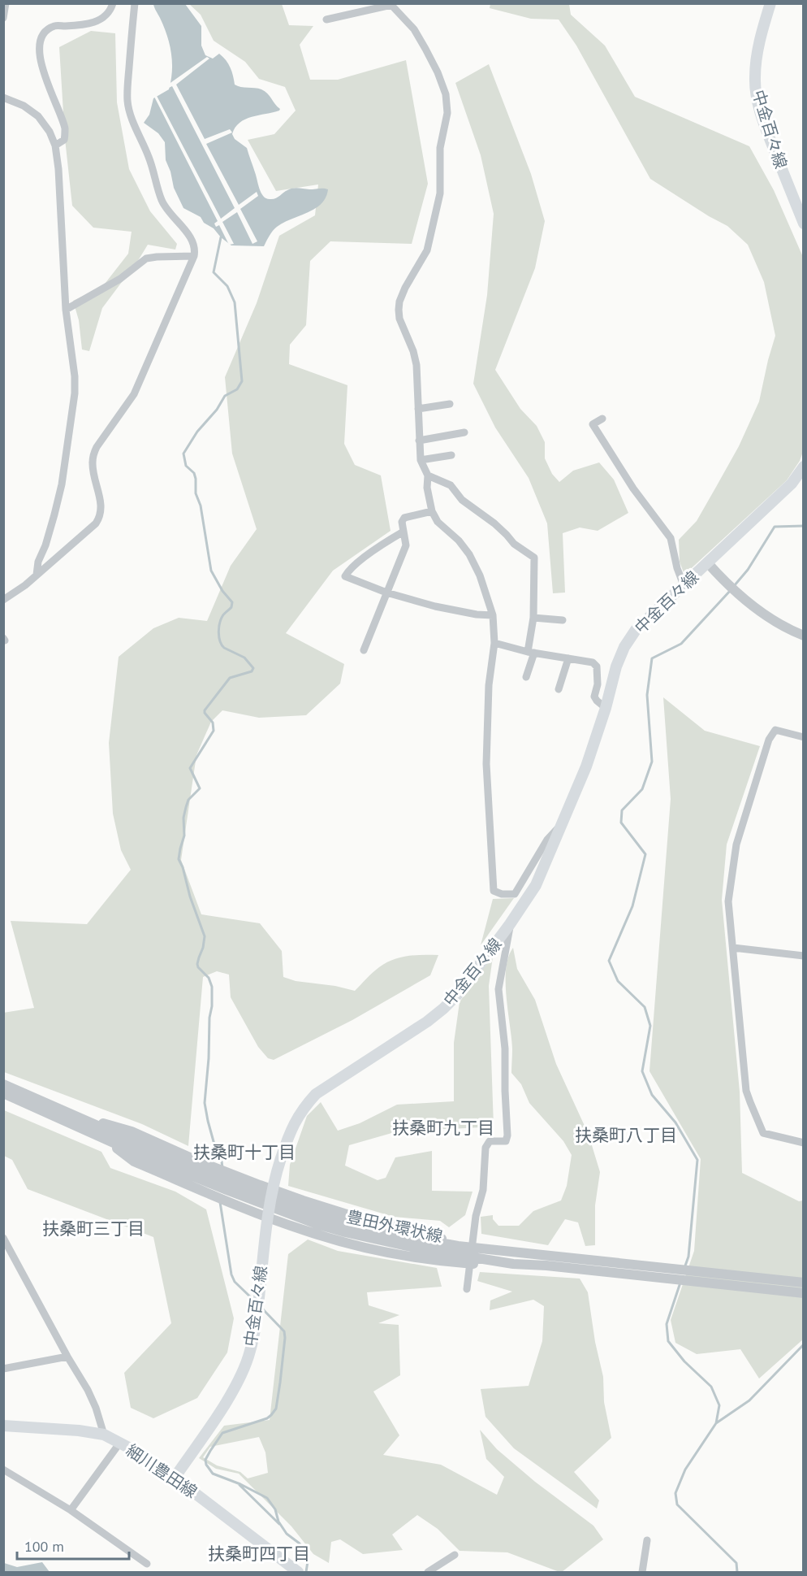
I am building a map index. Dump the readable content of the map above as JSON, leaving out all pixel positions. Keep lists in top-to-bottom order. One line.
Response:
{"streets":{"main road":["中金百々線","細川豊田線"],"street":["豊田外環状線"]},"crossings":[["中金百々線","細川豊田線"]],"districts":["扶桑町九丁目","扶桑町八丁目","扶桑町十丁目","扶桑町三丁目","扶桑町四丁目"],"scale_bar":"100 m"}
